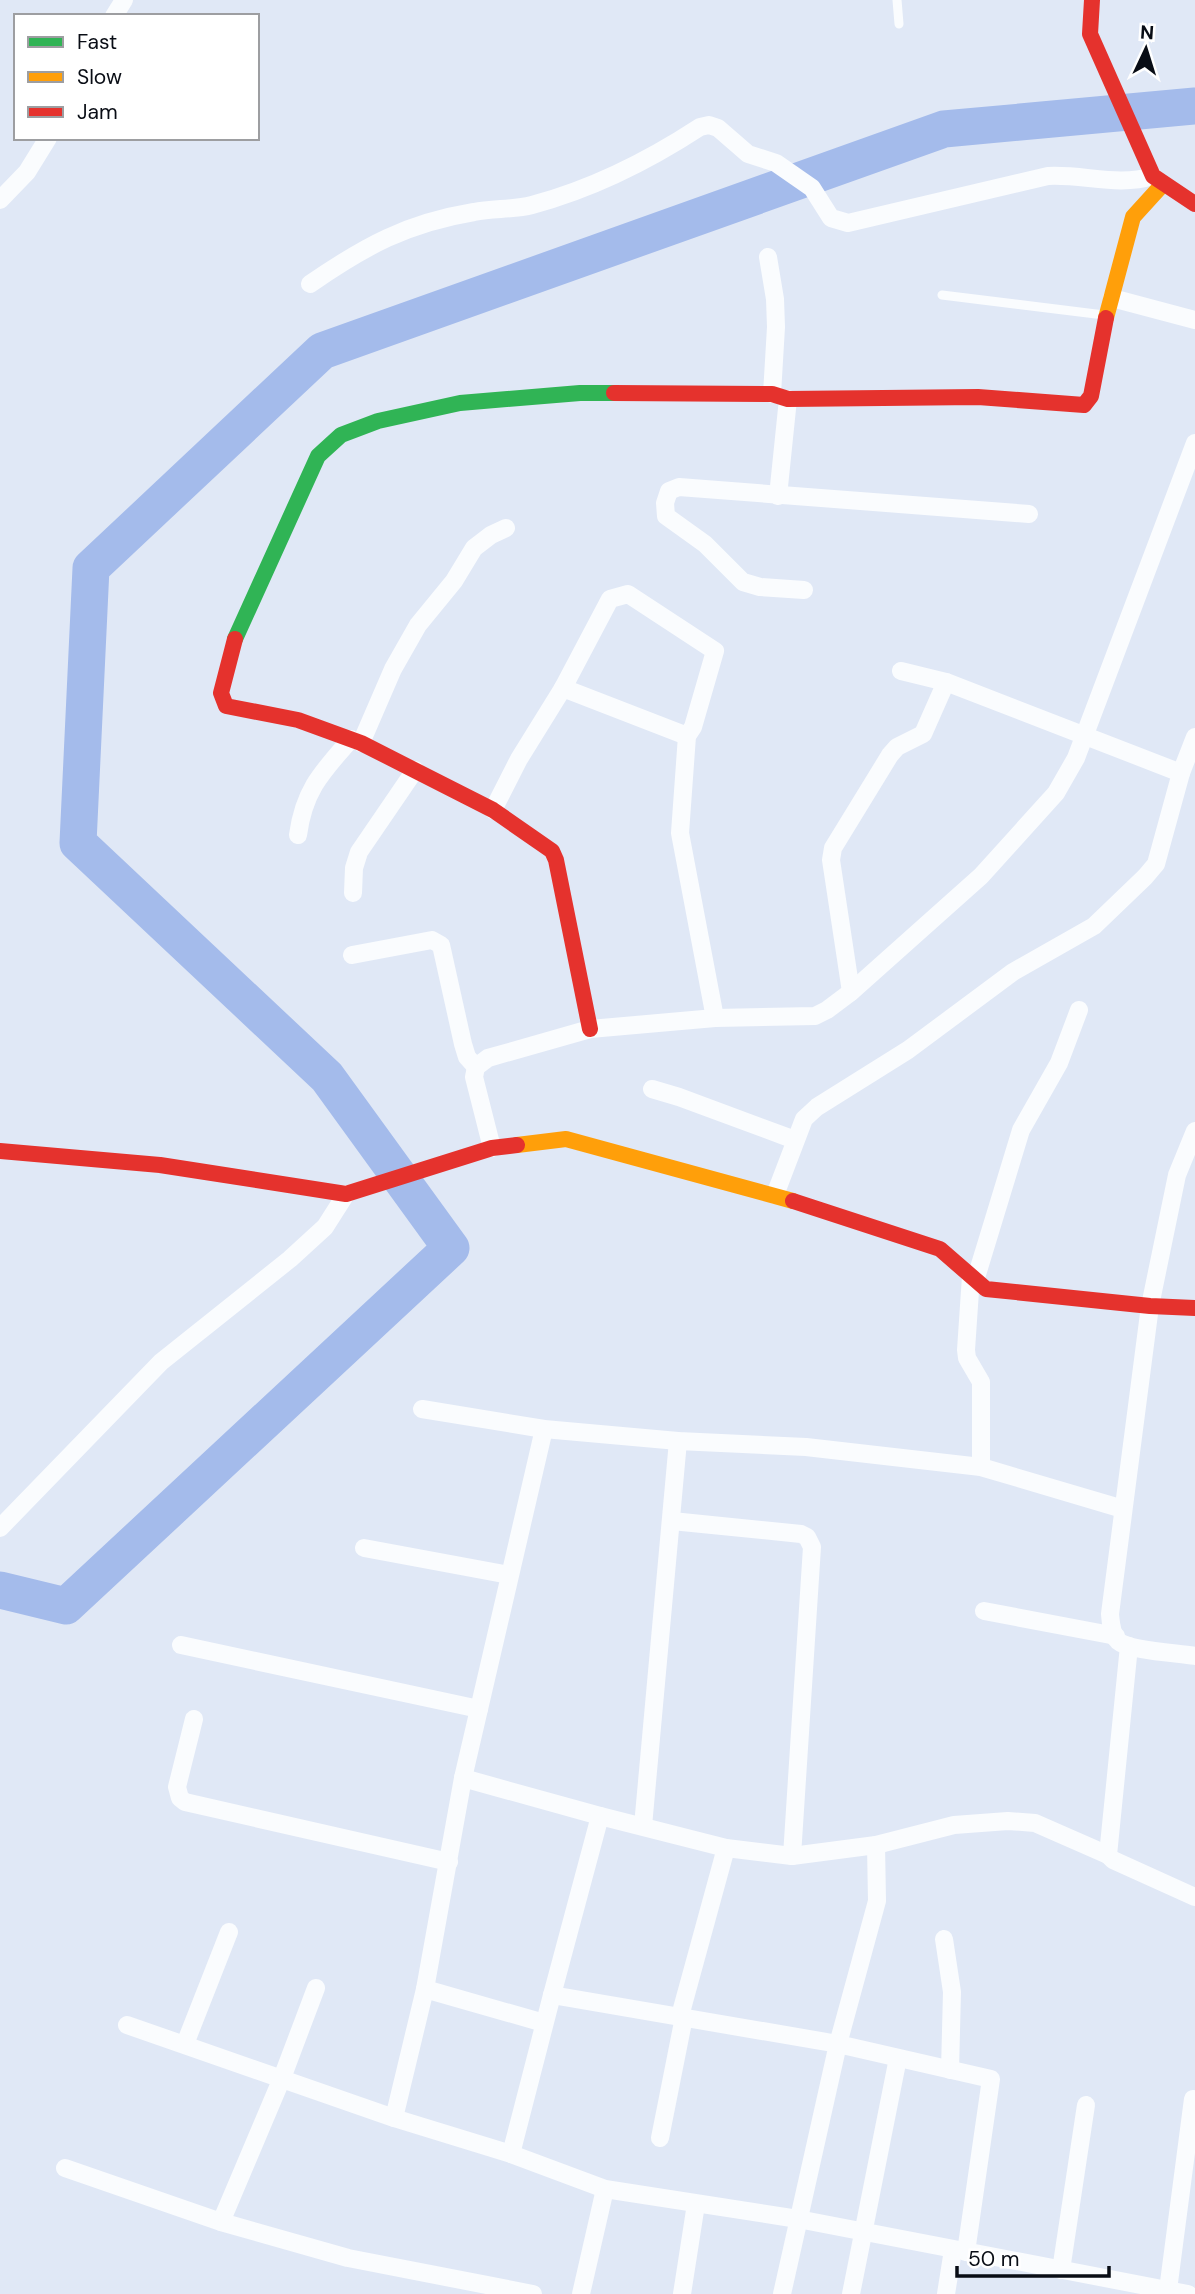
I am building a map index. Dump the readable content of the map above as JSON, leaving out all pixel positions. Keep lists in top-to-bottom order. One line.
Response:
{"legend":["Fast","Slow","Jam"],"scale_bar":"50 m","north":"top"}
